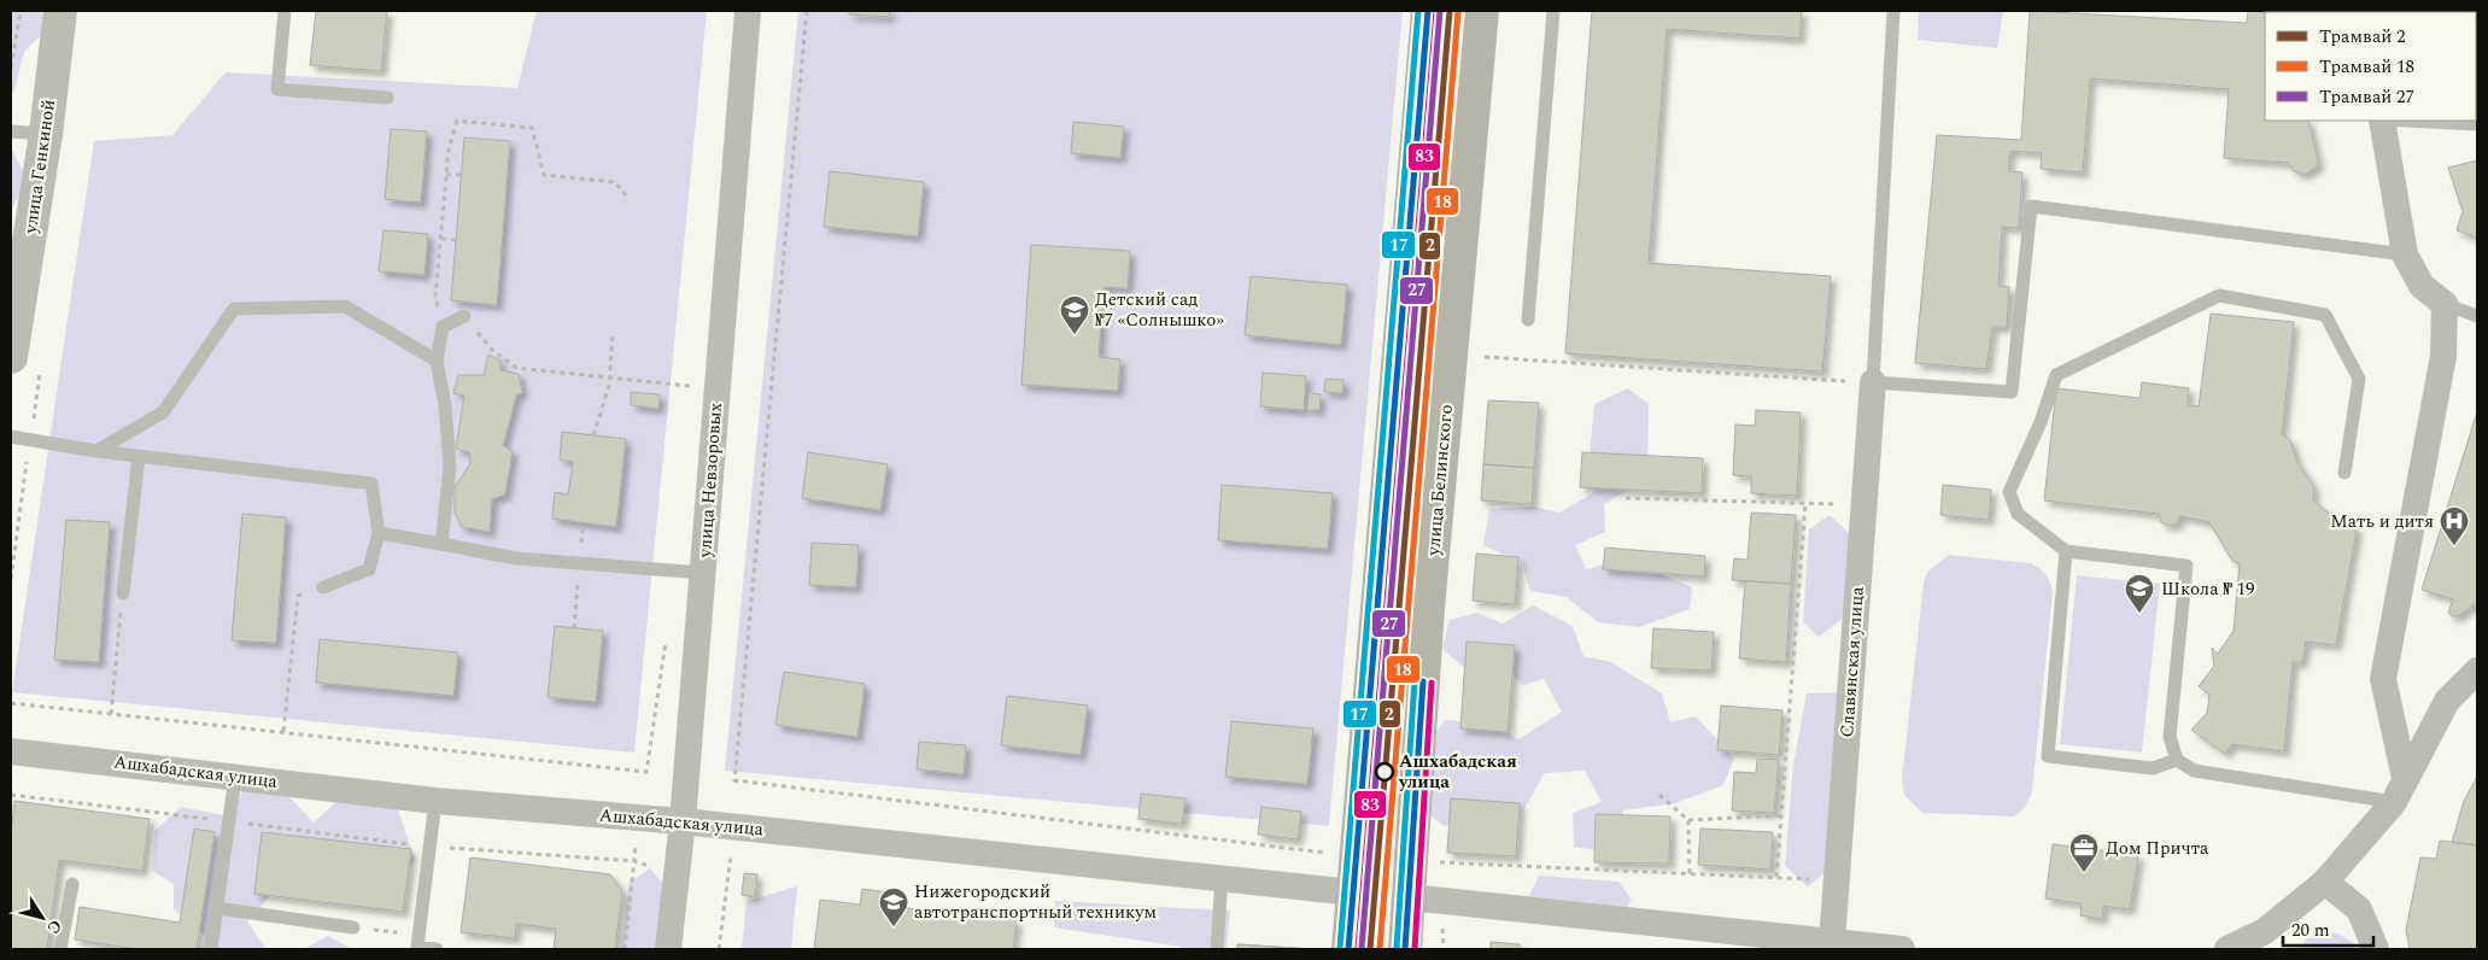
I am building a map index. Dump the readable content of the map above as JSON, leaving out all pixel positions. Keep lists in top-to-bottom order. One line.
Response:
{"streets":{"main road":["улица Белинского"],"street":["улица Генкиной","улица Невзоровых","Славянская улица","Ашхабадская улица"]},"crossings":[["улица Невзоровых","Ашхабадская улица"]],"places":{"school or university":["Детский сад №7 «Солнышко»","Школа № 19","Нижегородский автотранспортный техникум"],"hospital":["Мать и дитя"],"other":["Ашхабадская улица"],"office":["Дом Причта"]},"lines":["tram line 2","tram line 27","transit line 2","transit line 17","tram line 18","transit line 83"],"legend":["Трамвай 2","Трамвай 18","Трамвай 27"],"scale_bar":"20 m","north":"bottom right"}
